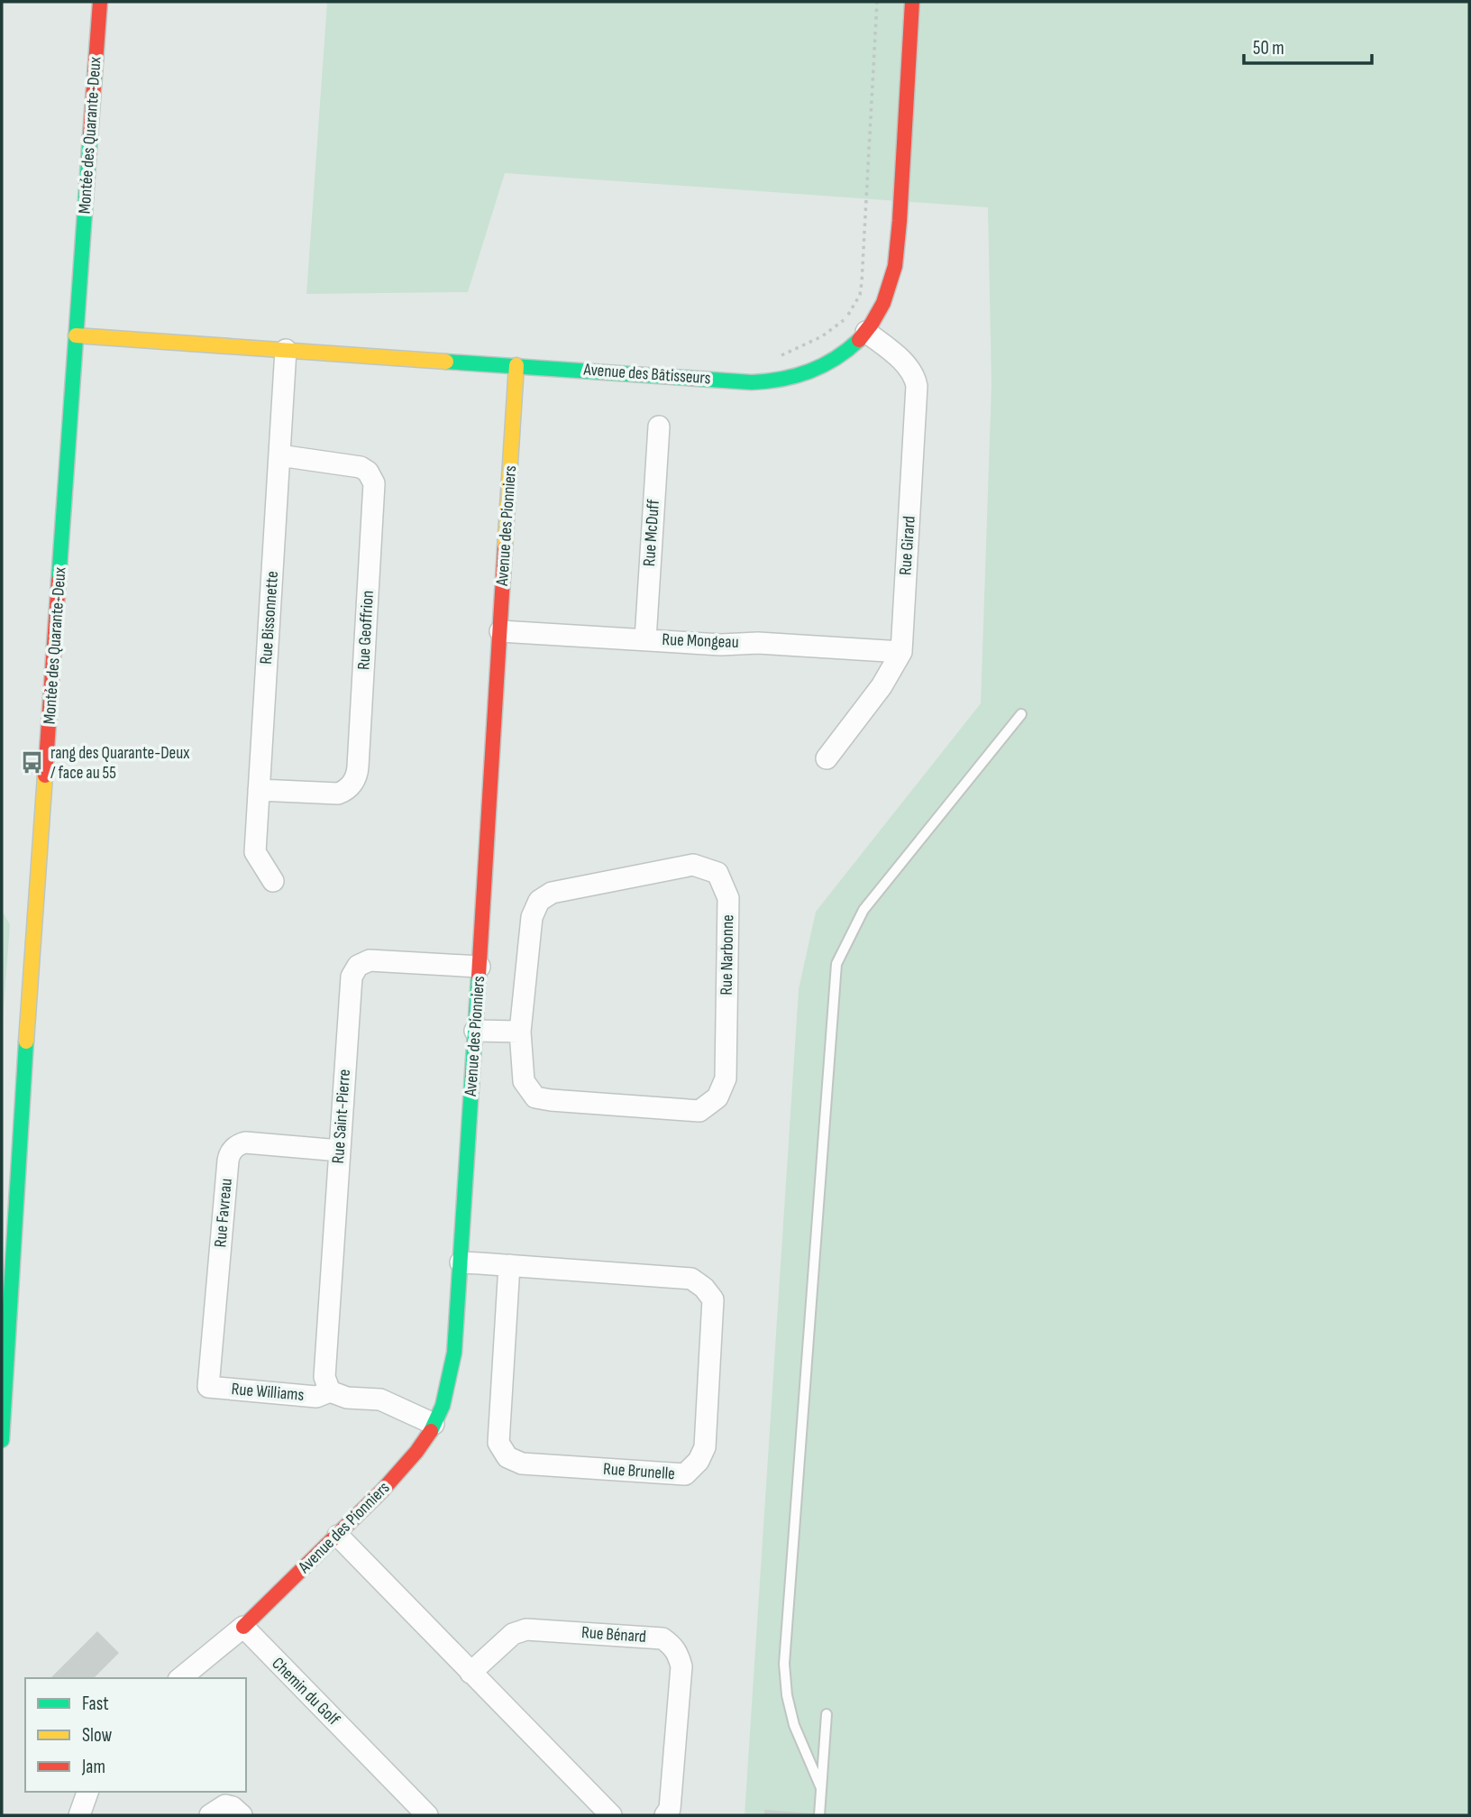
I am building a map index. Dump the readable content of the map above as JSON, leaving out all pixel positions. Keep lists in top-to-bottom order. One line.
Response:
{"streets":{"street":["Montée des Quarante-Deux","Avenue des Bâtisseurs","Avenue des Pionniers","Rue McDuff","Rue Girard","Rue Bissonnette","Rue Geoffrion","Rue Mongeau","Rue Narbonne","Rue Saint-Pierre","Rue Favreau","Rue Williams","Rue Brunelle","Rue Bénard","Chemin du Golf"]},"crossings":[["Montée des Quarante-Deux","Avenue des Bâtisseurs"],["Avenue des Bâtisseurs","Avenue des Pionniers"],["Avenue des Bâtisseurs","Rue Girard"],["Avenue des Bâtisseurs","Rue Bissonnette"],["Avenue des Pionniers","Rue Mongeau"],["Avenue des Pionniers","Rue Saint-Pierre"],["Avenue des Pionniers","Rue Williams"],["Avenue des Pionniers","Rue Brunelle"],["Avenue des Pionniers","Chemin du Golf"],["Rue McDuff","Rue Mongeau"],["Rue Girard","Rue Mongeau"],["Rue Bissonnette","Rue Geoffrion"],["Rue Saint-Pierre","Rue Favreau"],["Rue Saint-Pierre","Rue Williams"],["Rue Favreau","Rue Williams"]],"places":{"bus stop":["rang des Quarante-Deux / face au 55"]},"legend":["Fast","Slow","Jam"],"scale_bar":"50 m"}
